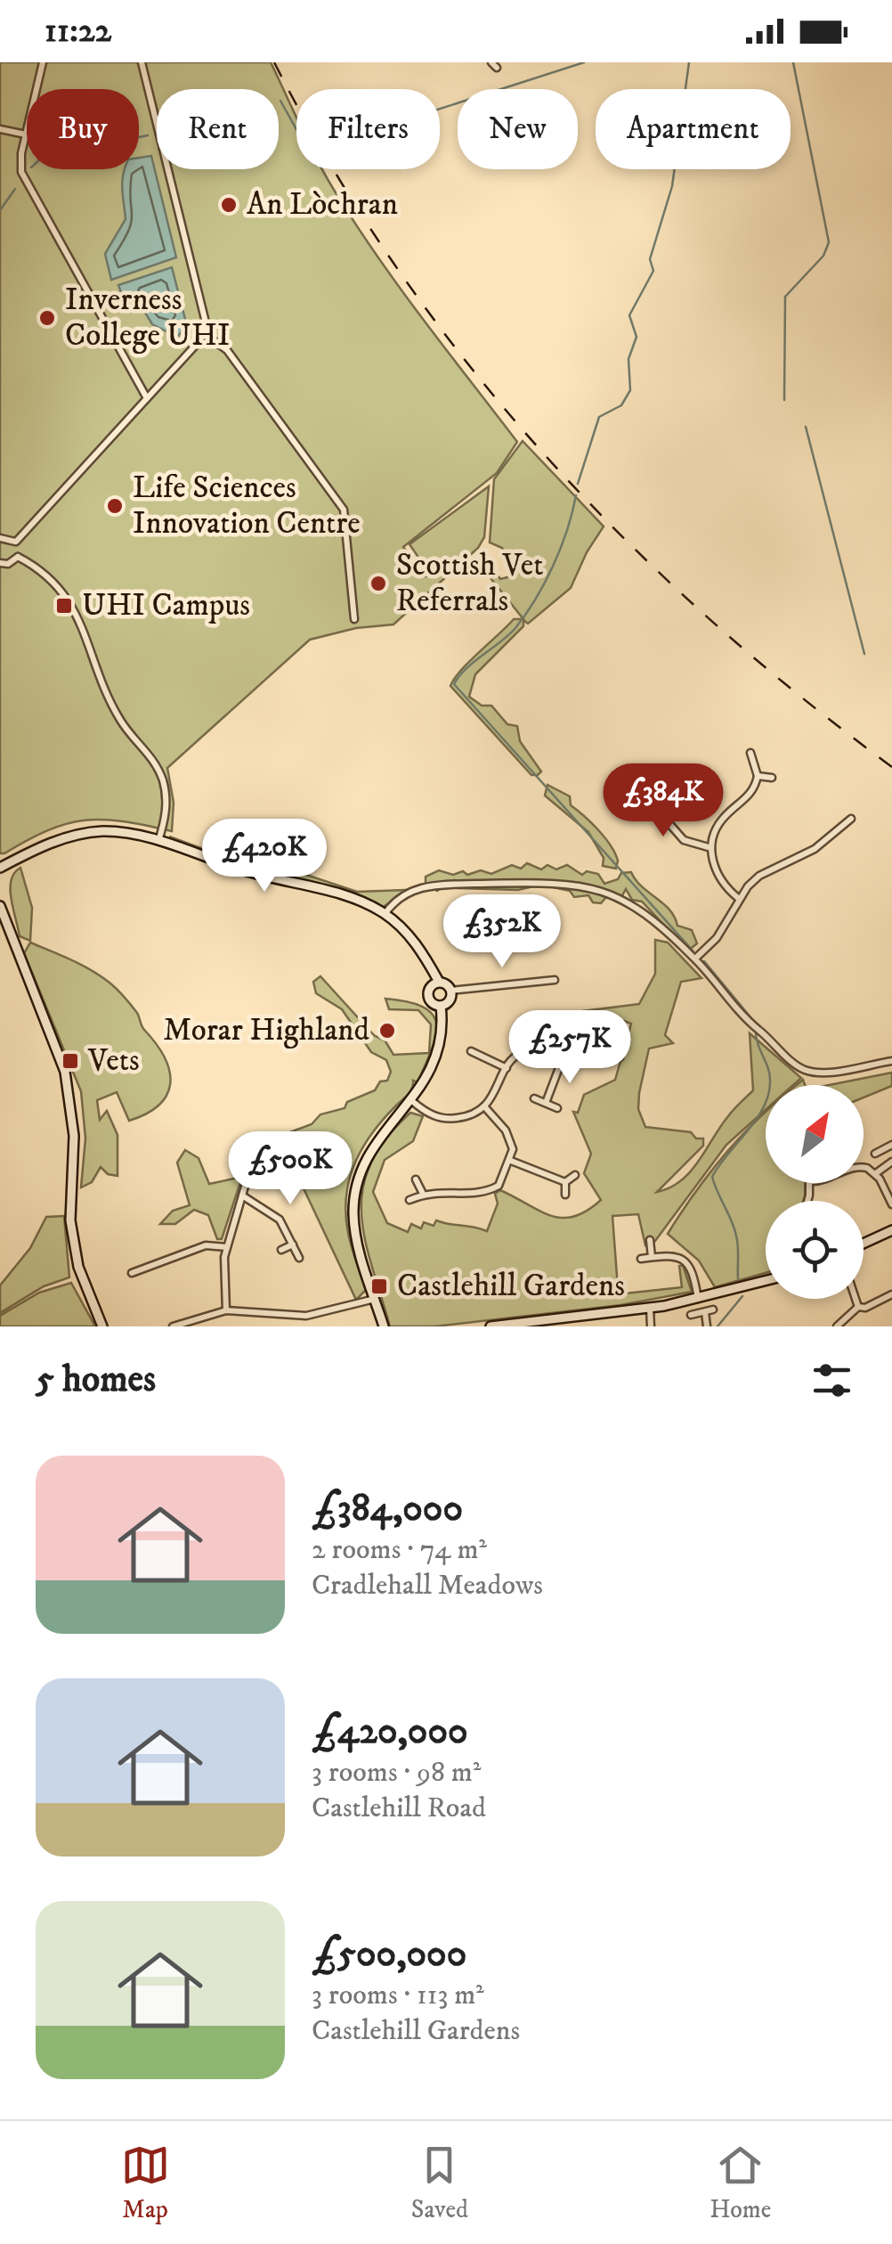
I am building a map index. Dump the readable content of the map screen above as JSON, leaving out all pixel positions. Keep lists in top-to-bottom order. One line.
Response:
{"places":{"other":["An Lòchran","Inverness College UHI","Life Sciences Innovation Centre","Scottish Vet Referrals","Morar Highland"],"transit":["UHI Campus","Vets","Castlehill Gardens"]},"north":"top right","page":{"status":"11:22","chip":["Buy","Rent","Filters","New","Apartment"],"price":["£384K","£420K","£352K","£257K","£500K"],"heading":"5 homes","list":[{"name":"£384,000","note":"2 rooms · 74 m² · Cradlehall Meadows"},{"name":"£420,000","note":"3 rooms · 98 m² · Castlehill Road"},{"name":"£500,000","note":"3 rooms · 113 m² · Castlehill Gardens"}],"tabs":["Map","Saved","Home"]}}
